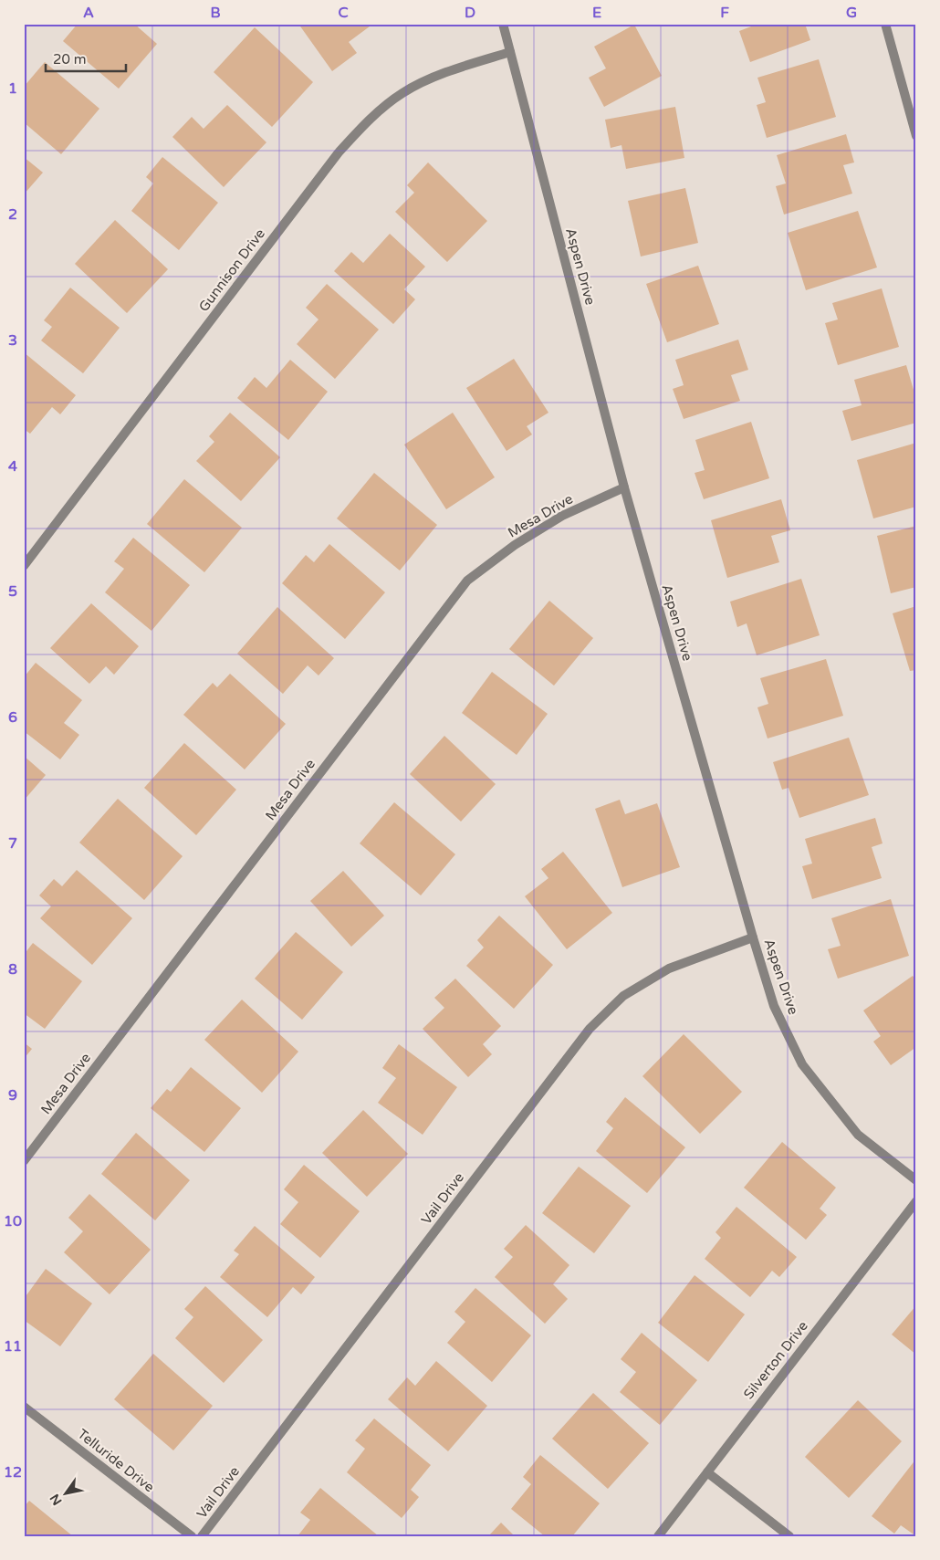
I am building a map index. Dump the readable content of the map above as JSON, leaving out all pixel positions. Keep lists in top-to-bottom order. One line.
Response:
{"streets":{"street":["Aspen Drive","Gunnison Drive","Mesa Drive","Vail Drive","Silverton Drive","Telluride Drive"]},"crossings":[["Aspen Drive","Gunnison Drive"],["Aspen Drive","Mesa Drive"],["Aspen Drive","Vail Drive"]],"scale_bar":"20 m","north":"bottom left","grid":{"columns":["A","B","C","D","E","F","G"],"rows":["1","2","3","4","5","6","7","8","9","10","11","12"]}}
